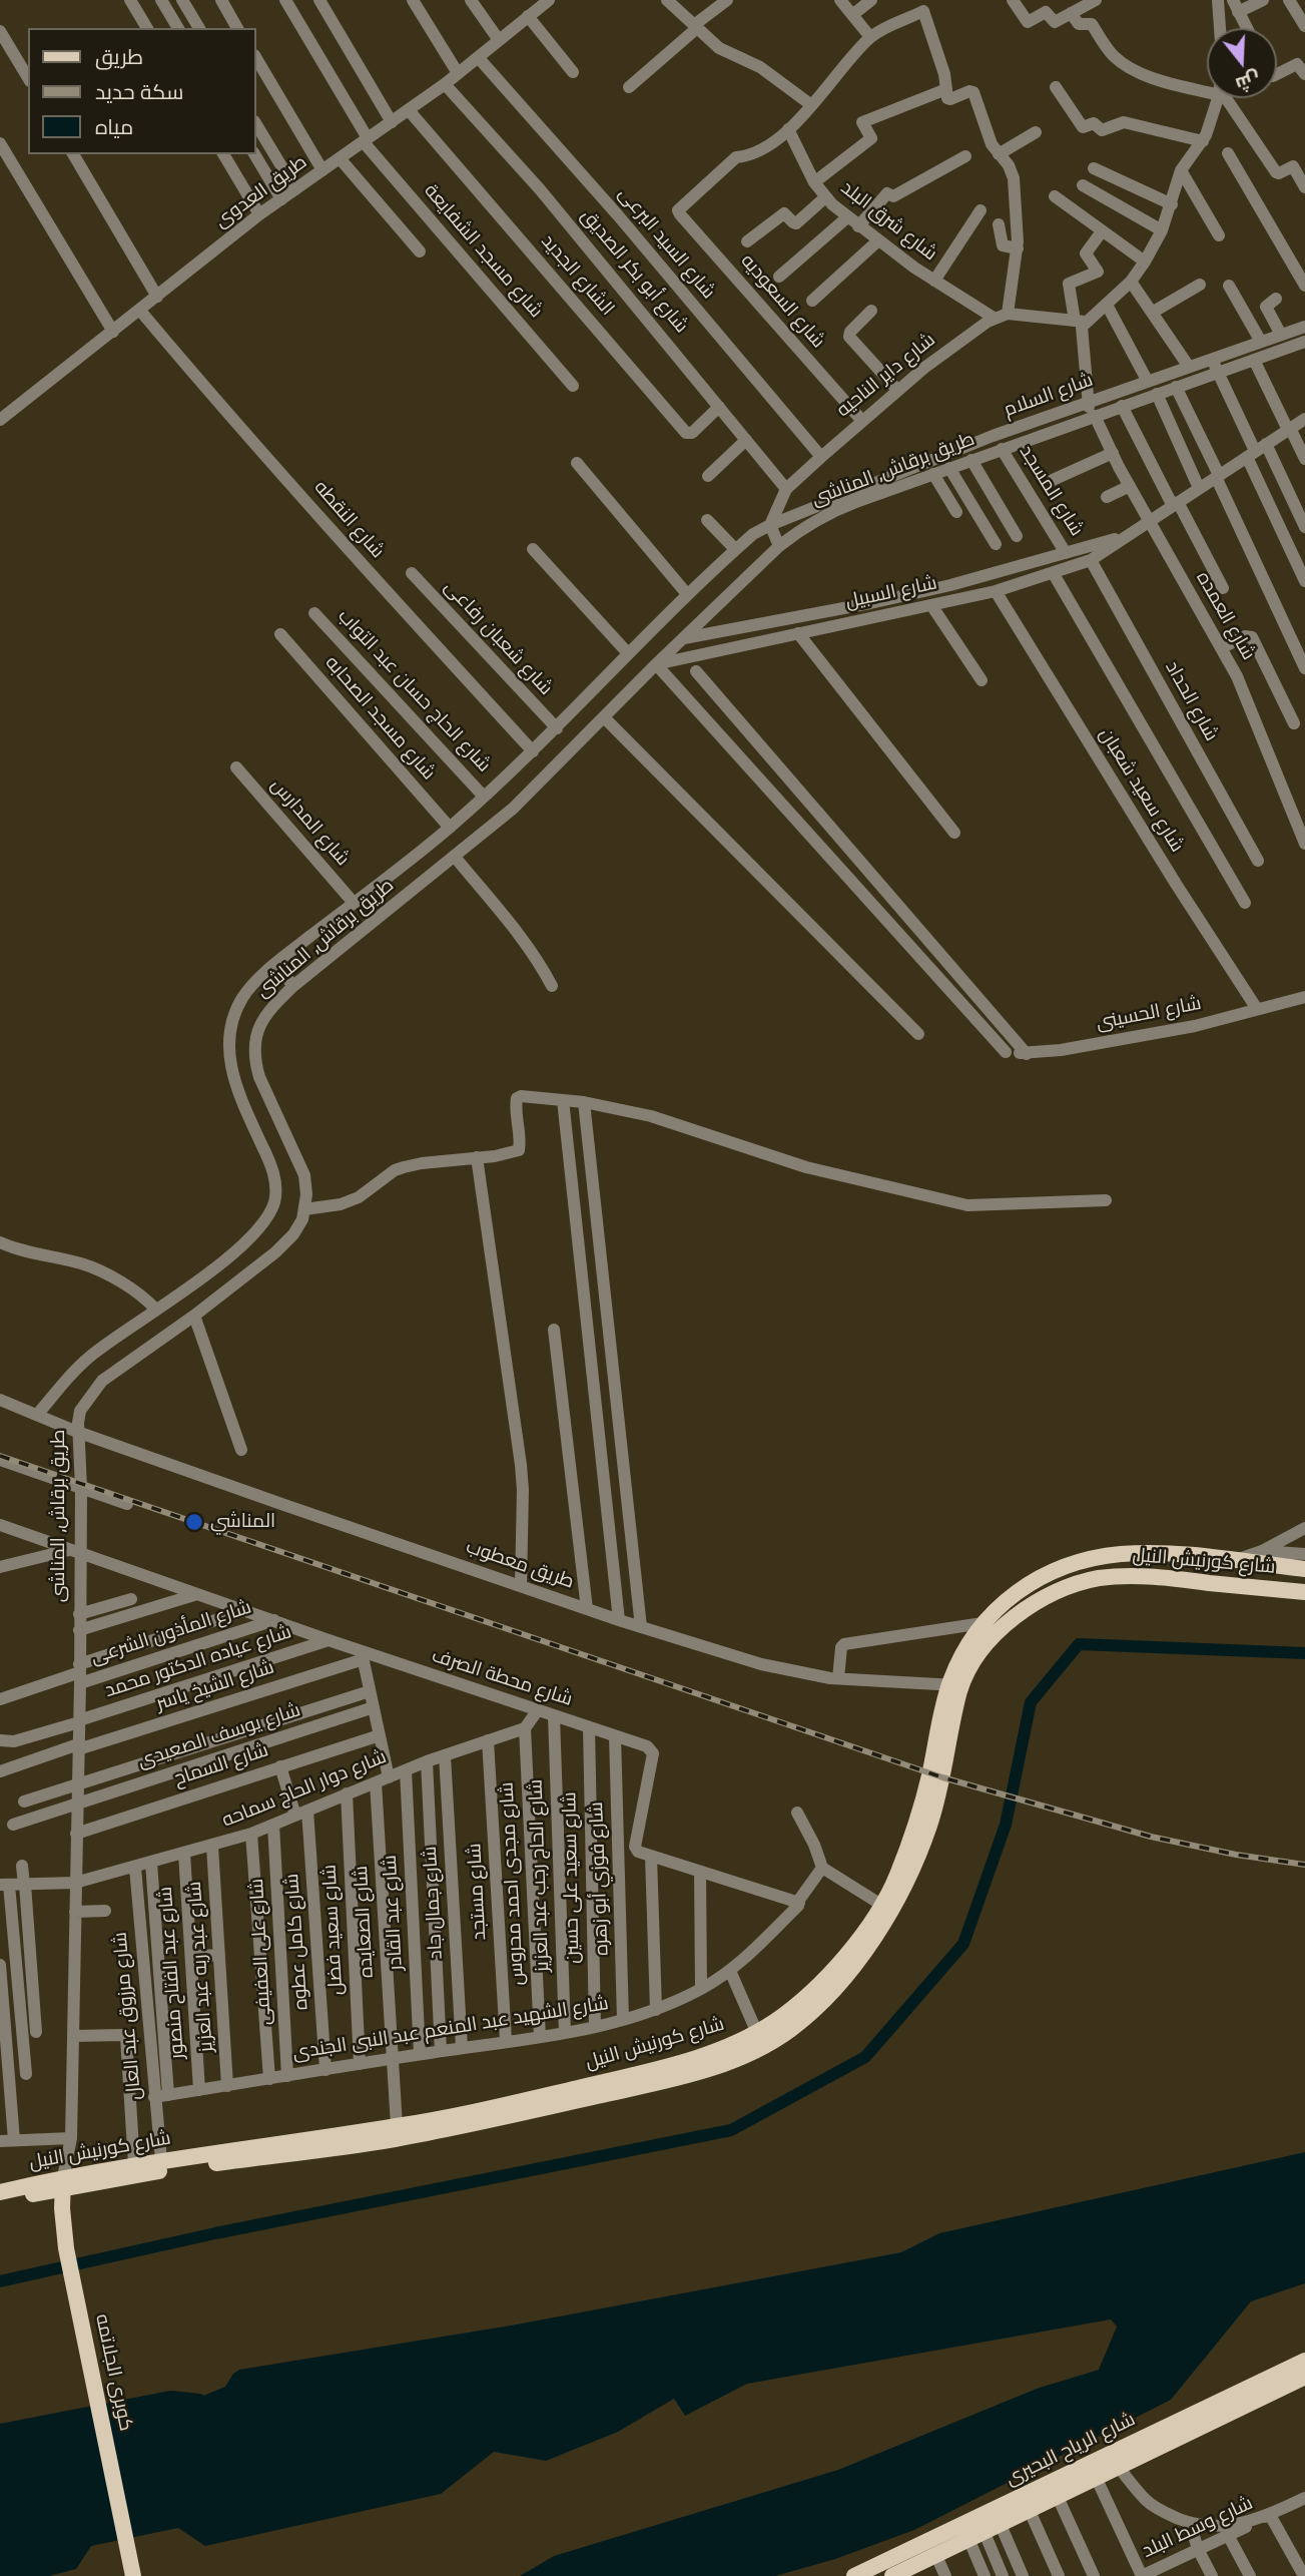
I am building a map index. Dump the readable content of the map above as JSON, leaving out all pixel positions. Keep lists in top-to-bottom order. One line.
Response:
{"streets":{"main road":["شارع كورنيش النيل","كوبرى الجلاتمه","شارع الرياح البحيرى"],"street":["طريق العدوى","شارع شرق البلد","شارع السيد البرعى","شارع مسجد الشفايعة","شارع أبو بكر الصديق","الشارع الجديد","شارع السعوديه","شارع داير الناحيه","شارع السلام","طريق برقاش, المناشى","شارع المسجد","شارع النقطه","شارع السبيل","شارع العمده","شارع شعبان رفاعى","شارع الحاج حسان عبد التواب","شارع الحداد","شارع مسجد الصحابه","شارع سعيد شعبان","شارع المدارس","شارع الحسينى","طريق معطوب","شارع المأذون الشرعى","شارع عياده الدكتور محمد","شارع محطة الصرف","شارع الشيخ ياسر","شارع يوسف الصعيدى","شارع السماح","شارع دوار الحاج سماحه","شارع الحاج رجب عبد العزيز","شارع سعيد على حسين","شارع فوزي أبو زهره","شارع مجدى احمد محروس","شارع مستجد","شارع جمال جاد","شارع عبد القادر","شارع الصعايده","شارع سعيد فضل","شارع كامل عطوه","شارع على العفيفى","شارع عبد ربه عبد العزيز","شارع عبد الفتاح منصور","شارع مرزوق عبد العال","شارع الشهيد عبد المنعم عبد النبى الجندى","شارع وسط البلد"]},"crossings":[["طريق العدوى","شارع السيد البرعى"],["طريق العدوى","شارع مسجد الشفايعة"],["طريق العدوى","شارع أبو بكر الصديق"],["طريق العدوى","الشارع الجديد"],["طريق العدوى","شارع النقطه"],["شارع شرق البلد","شارع السعوديه"],["شارع شرق البلد","شارع داير الناحيه"],["شارع السيد البرعى","شارع داير الناحيه"],["شارع أبو بكر الصديق","الشارع الجديد"],["شارع أبو بكر الصديق","شارع داير الناحيه"],["شارع السعوديه","شارع داير الناحيه"],["شارع داير الناحيه","شارع السلام"],["شارع داير الناحيه","طريق برقاش, المناشى"],["شارع داير الناحيه","شارع العمده"],["شارع السلام","طريق برقاش, المناشى"],["شارع السلام","شارع العمده"],["طريق برقاش, المناشى","شارع المسجد"],["طريق برقاش, المناشى","شارع النقطه"],["طريق برقاش, المناشى","شارع السبيل"],["طريق برقاش, المناشى","شارع العمده"],["طريق برقاش, المناشى","شارع شعبان رفاعى"],["طريق برقاش, المناشى","شارع الحاج حسان عبد التواب"],["طريق برقاش, المناشى","شارع مسجد الصحابه"],["طريق برقاش, المناشى","شارع المدارس"],["طريق برقاش, المناشى","شارع الحسينى"],["طريق برقاش, المناشى","شارع كورنيش النيل"],["طريق برقاش, المناشى","طريق معطوب"],["طريق برقاش, المناشى","شارع المأذون الشرعى"],["طريق برقاش, المناشى","شارع عياده الدكتور محمد"],["طريق برقاش, المناشى","شارع محطة الصرف"],["طريق برقاش, المناشى","شارع الشيخ ياسر"],["طريق برقاش, المناشى","شارع يوسف الصعيدى"],["طريق برقاش, المناشى","شارع السماح"],["طريق برقاش, المناشى","شارع دوار الحاج سماحه"],["طريق برقاش, المناشى","كوبرى الجلاتمه"],["شارع المسجد","شارع السبيل"],["شارع السبيل","شارع العمده"],["شارع السبيل","شارع الحداد"],["شارع السبيل","شارع سعيد شعبان"],["شارع السبيل","شارع الحسينى"],["شارع سعيد شعبان","شارع الحسينى"],["شارع كورنيش النيل","طريق معطوب"],["شارع كورنيش النيل","شارع الصعايده"],["شارع كورنيش النيل","شارع مرزوق عبد العال"],["شارع كورنيش النيل","كوبرى الجلاتمه"],["شارع المأذون الشرعى","شارع محطة الصرف"],["شارع عياده الدكتور محمد","شارع محطة الصرف"],["شارع محطة الصرف","شارع الشيخ ياسر"],["شارع محطة الصرف","شارع الحاج رجب عبد العزيز"],["شارع محطة الصرف","شارع سعيد على حسين"],["شارع محطة الصرف","شارع فوزي أبو زهره"],["شارع السماح","شارع كامل عطوه"],["شارع دوار الحاج سماحه","شارع مجدى احمد محروس"],["شارع دوار الحاج سماحه","شارع مستجد"],["شارع دوار الحاج سماحه","شارع جمال جاد"],["شارع دوار الحاج سماحه","شارع عبد القادر"],["شارع دوار الحاج سماحه","شارع الصعايده"],["شارع دوار الحاج سماحه","شارع سعيد فضل"],["شارع دوار الحاج سماحه","شارع كامل عطوه"],["شارع دوار الحاج سماحه","شارع على العفيفى"],["شارع دوار الحاج سماحه","شارع عبد ربه عبد العزيز"],["شارع دوار الحاج سماحه","شارع عبد الفتاح منصور"],["شارع دوار الحاج سماحه","شارع مرزوق عبد العال"],["شارع الحاج رجب عبد العزيز","شارع الشهيد عبد المنعم عبد النبى الجندى"],["شارع سعيد على حسين","شارع الشهيد عبد المنعم عبد النبى الجندى"],["شارع فوزي أبو زهره","شارع الشهيد عبد المنعم عبد النبى الجندى"],["شارع مجدى احمد محروس","شارع الشهيد عبد المنعم عبد النبى الجندى"],["شارع مستجد","شارع الشهيد عبد المنعم عبد النبى الجندى"],["شارع جمال جاد","شارع الشهيد عبد المنعم عبد النبى الجندى"],["شارع عبد القادر","شارع الشهيد عبد المنعم عبد النبى الجندى"],["شارع الصعايده","شارع الشهيد عبد المنعم عبد النبى الجندى"],["شارع سعيد فضل","شارع الشهيد عبد المنعم عبد النبى الجندى"],["شارع كامل عطوه","شارع الشهيد عبد المنعم عبد النبى الجندى"],["شارع على العفيفى","شارع الشهيد عبد المنعم عبد النبى الجندى"],["شارع عبد ربه عبد العزيز","شارع الشهيد عبد المنعم عبد النبى الجندى"],["شارع عبد الفتاح منصور","شارع الشهيد عبد المنعم عبد النبى الجندى"],["شارع مرزوق عبد العال","شارع الشهيد عبد المنعم عبد النبى الجندى"]],"places":["المناشي"],"legend":["طريق","سكة حديد","مياه"],"north":"bottom"}
